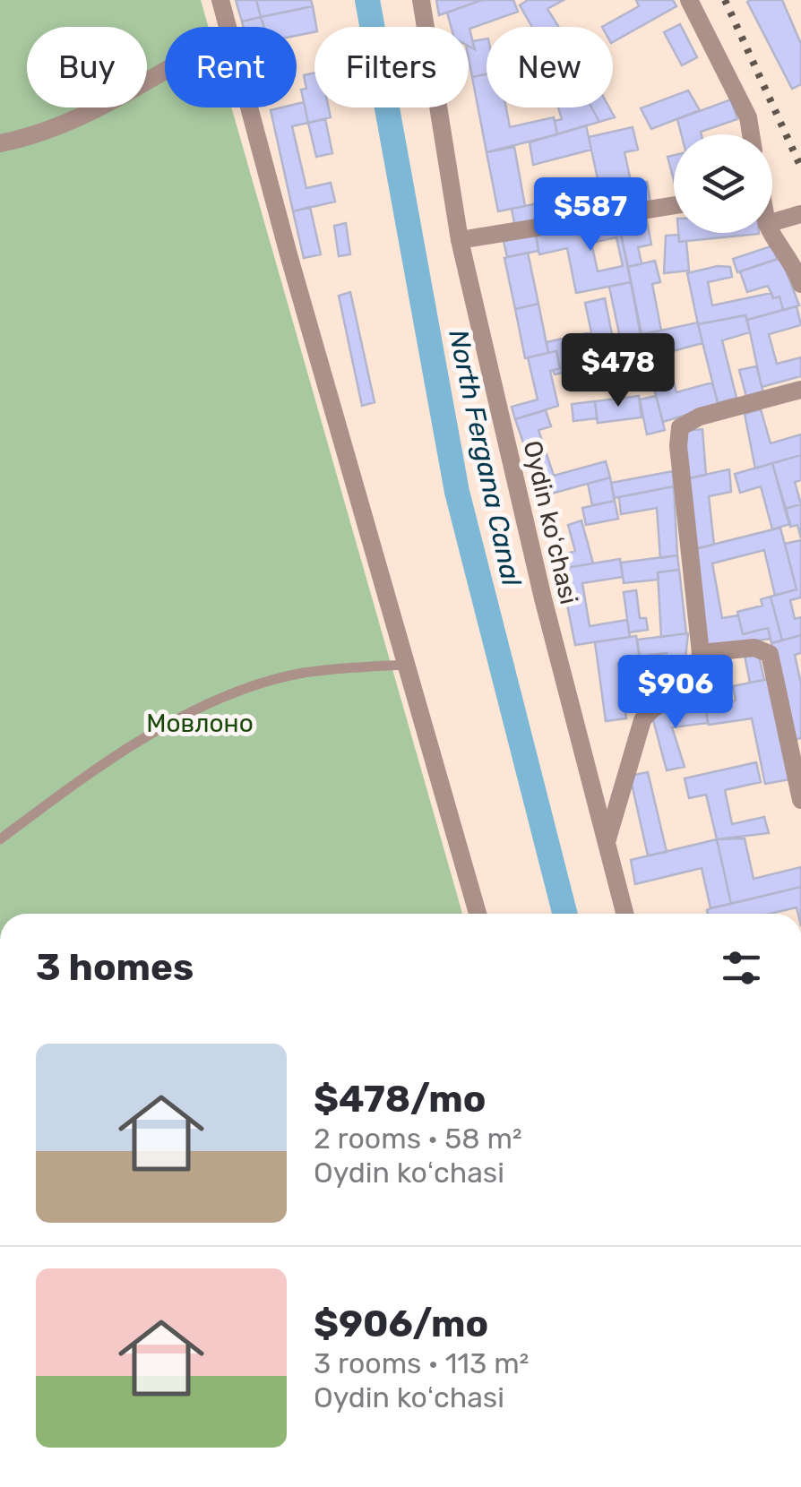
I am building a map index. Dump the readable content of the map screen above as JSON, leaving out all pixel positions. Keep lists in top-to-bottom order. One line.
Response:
{"streets":{"street":["Oydin koʻchasi"]},"water":["North Fergana Canal"],"parks":["Мовлоно"],"page":{"chip":["Buy","Rent","Filters","New"],"price":["$587","$478","$906"],"heading":"3 homes","list":[{"name":"$478/mo","note":"2 rooms · 58 m² · Oydin koʻchasi"},{"name":"$906/mo","note":"3 rooms · 113 m² · Oydin koʻchasi"}]}}
